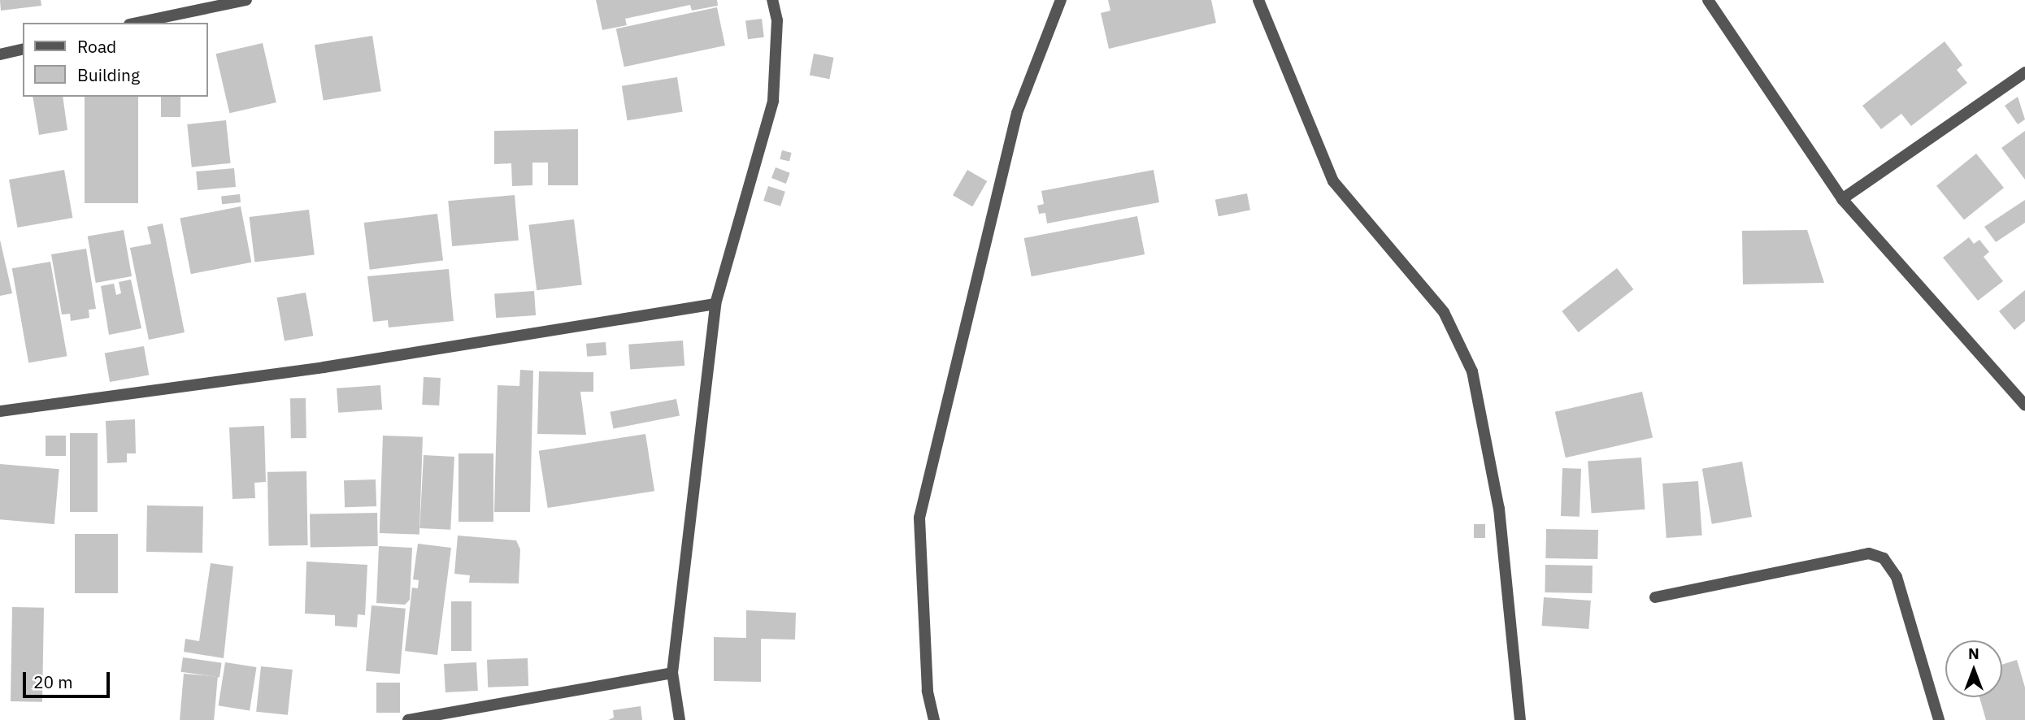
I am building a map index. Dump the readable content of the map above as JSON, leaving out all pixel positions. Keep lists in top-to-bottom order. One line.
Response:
{"legend":["Road","Building"],"scale_bar":"20 m","north":"top"}
